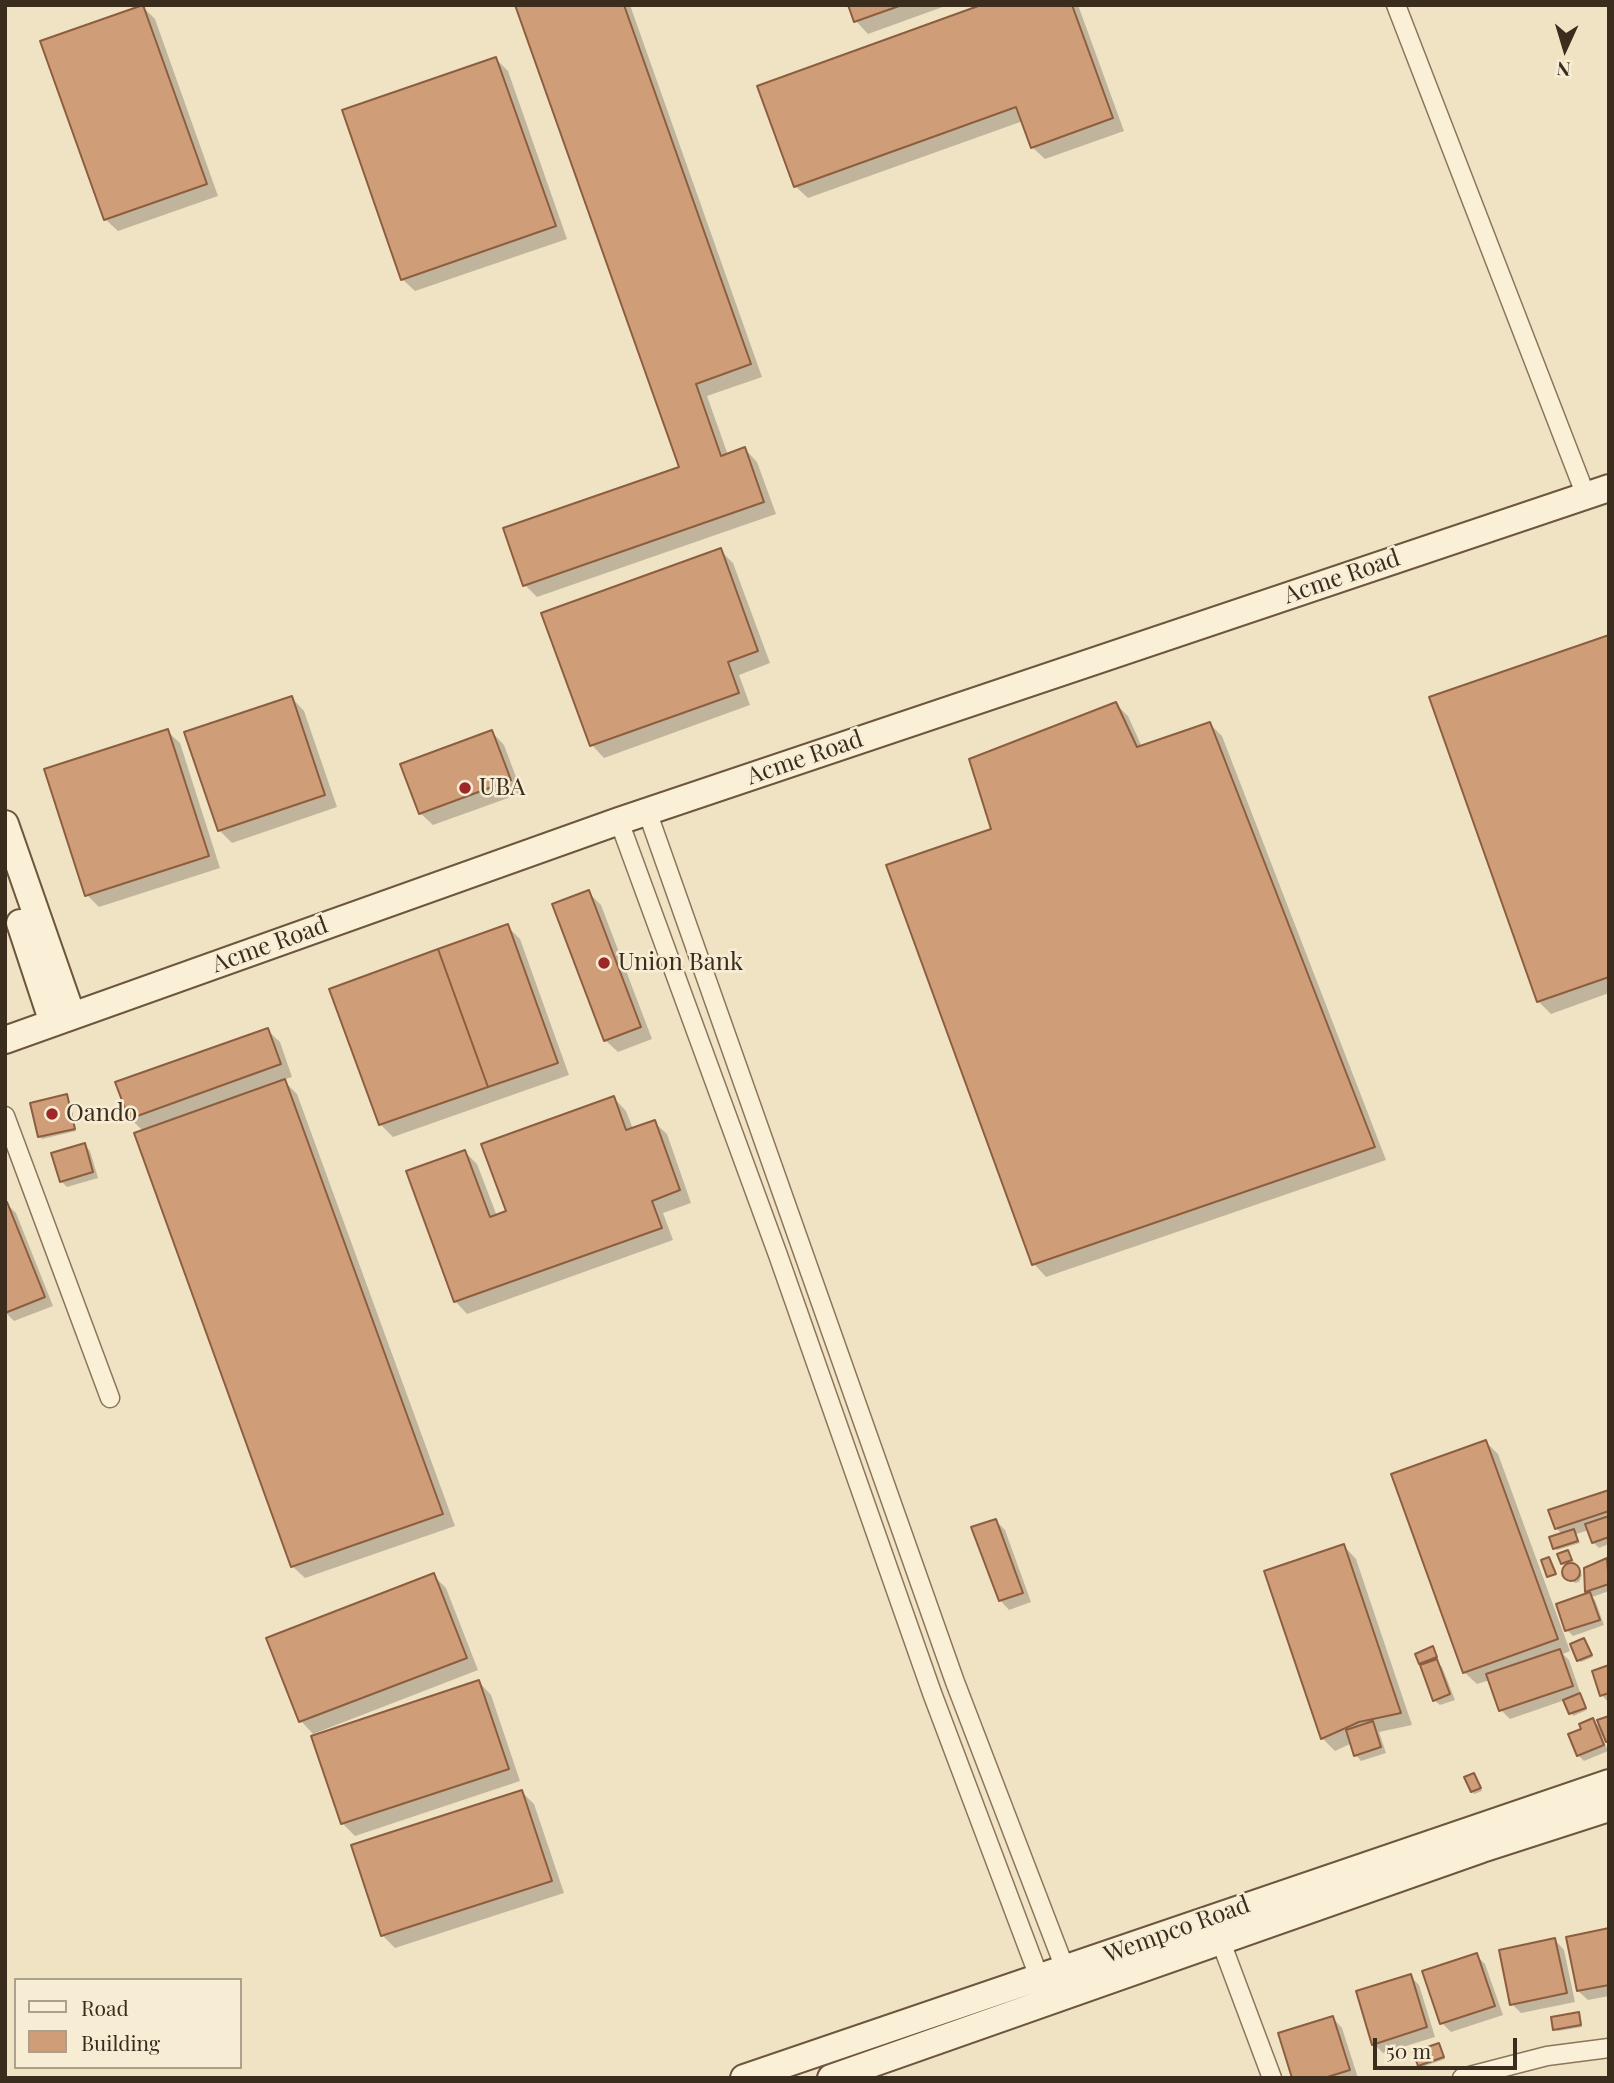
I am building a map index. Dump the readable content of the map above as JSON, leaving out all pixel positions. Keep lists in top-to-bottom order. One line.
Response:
{"streets":{"street":["Acme Road","Wempco Road"]},"places":["UBA","Union Bank","Oando"],"legend":["Road","Building"],"scale_bar":"50 m","north":"bottom"}
